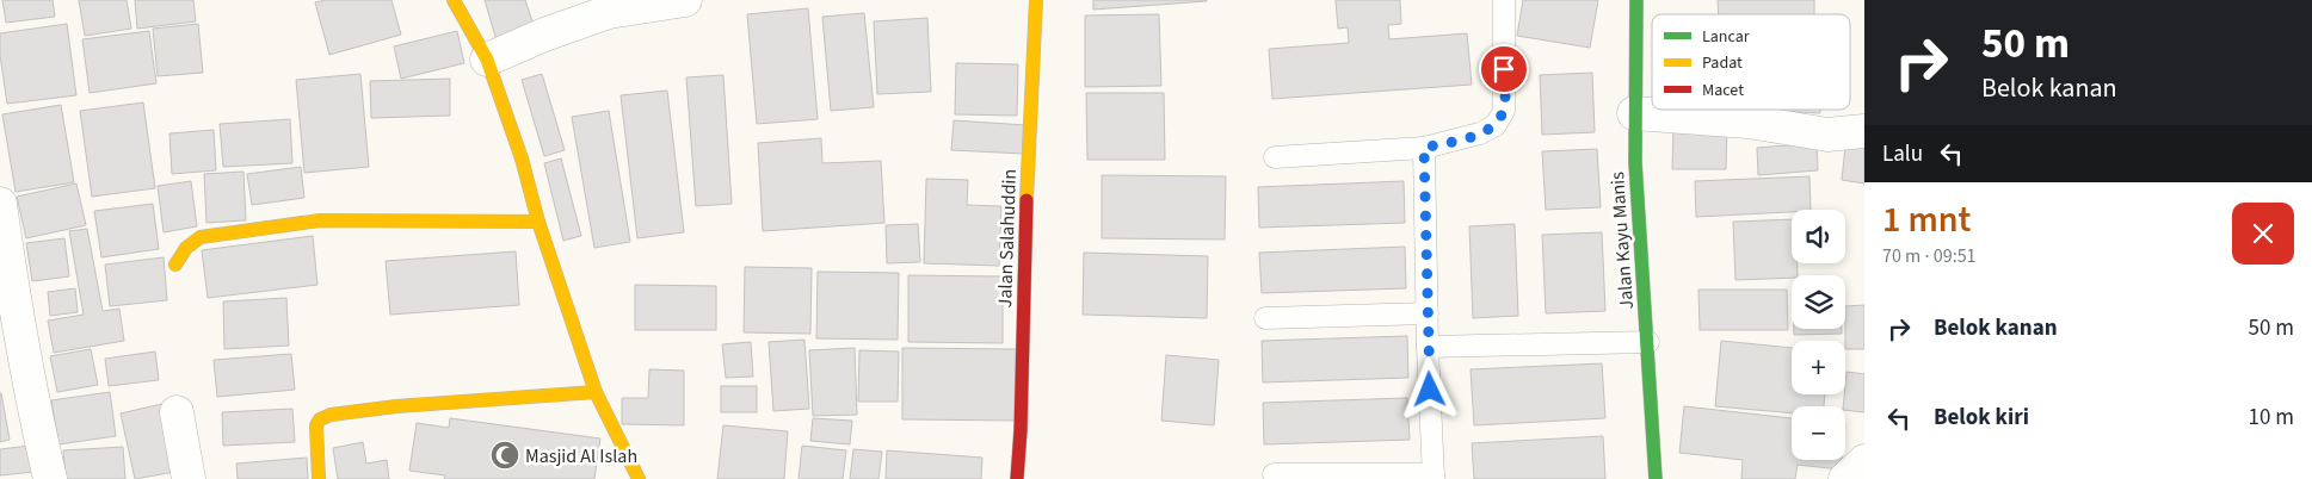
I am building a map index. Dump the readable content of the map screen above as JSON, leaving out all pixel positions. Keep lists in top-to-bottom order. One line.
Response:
{"streets":{"street":["Jalan Salahuddin","Jalan Kayu Manis"]},"places":{"mosque":["Masjid Al Islah"]},"legend":["Lancar","Padat","Macet"],"page":{"turn":["50 m","Belok kanan"],"then":"Lalu","heading":["1 mnt","70 m · 09:51"],"map_buttons":["+","−"],"list":[{"name":"Belok kanan","value":"50 m"},{"name":"Belok kiri","value":"10 m"}]}}
